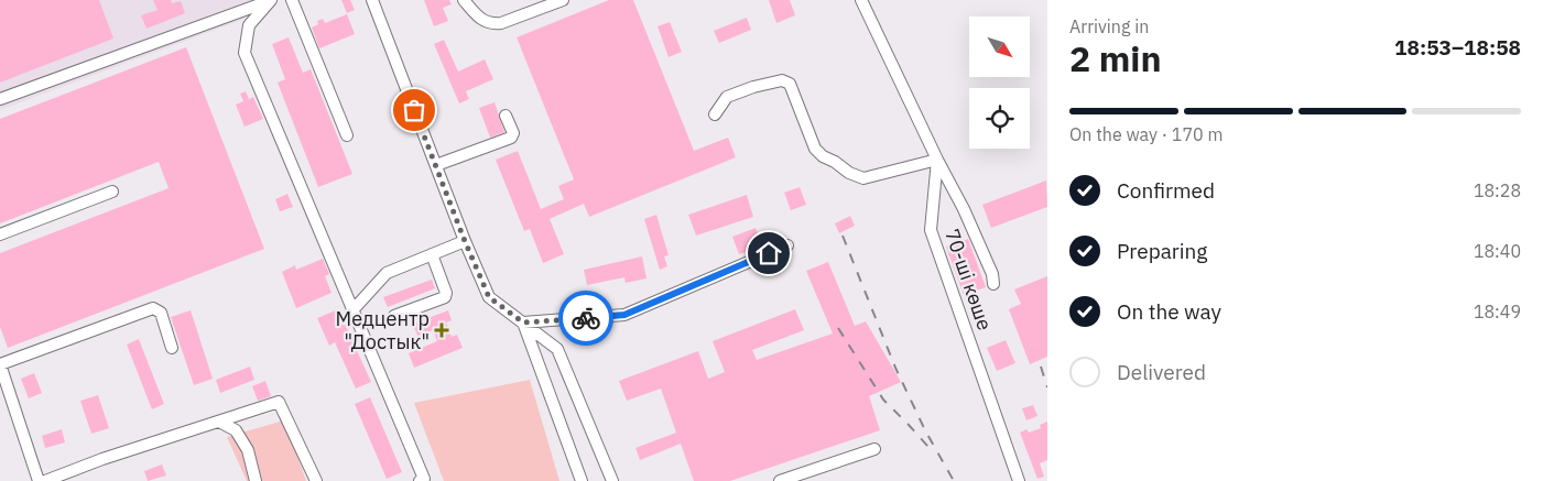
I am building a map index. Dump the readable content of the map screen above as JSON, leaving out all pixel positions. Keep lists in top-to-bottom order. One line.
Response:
{"streets":{"street":["70-ші көше"]},"places":{"health":["Медцентр \"Достык\""]},"north":"bottom right","page":{"heading":["2 min","Arriving in","18:53–18:58"],"bar":"On the way · 170 m","list":[["Confirmed","18:28"],["Preparing","18:40"],["On the way","18:49"],"Delivered"]}}
